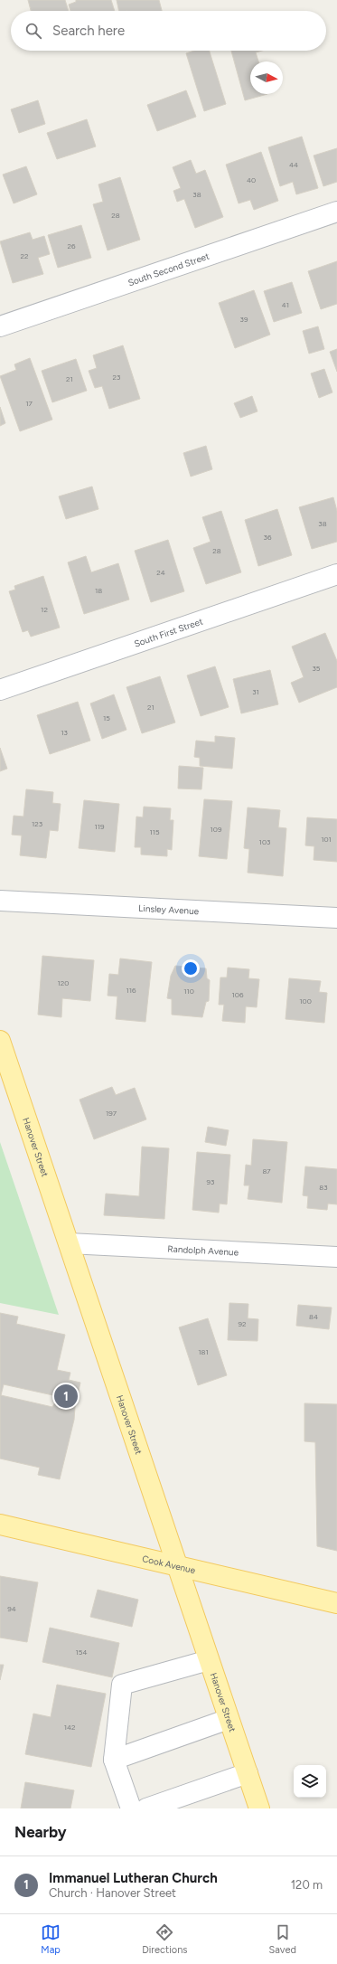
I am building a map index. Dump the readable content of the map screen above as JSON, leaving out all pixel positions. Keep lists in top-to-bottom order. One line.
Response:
{"streets":{"main road":["Hanover Street","Cook Avenue"],"street":["South Second Street","South First Street","Linsley Avenue","Randolph Avenue"]},"crossings":[["Hanover Street","Randolph Avenue"],["Hanover Street","Cook Avenue"]],"house_numbers":["44","40","38","28","26","22","41","39","23","21","17","38","36","28","24","18","12","35","31","21","15","13","123","119","109","115","101","103","120","116","110","106","100","197","87","93","83","84","92","181","94","154","142"],"north":"right","page":{"search":"Search here","pins":"1","heading":"Nearby","list":[{"mark":"1","name":"Immanuel Lutheran Church","note":"Church · Hanover Street","value":"120 m"}],"nav":["Map","Directions","Saved"]}}
